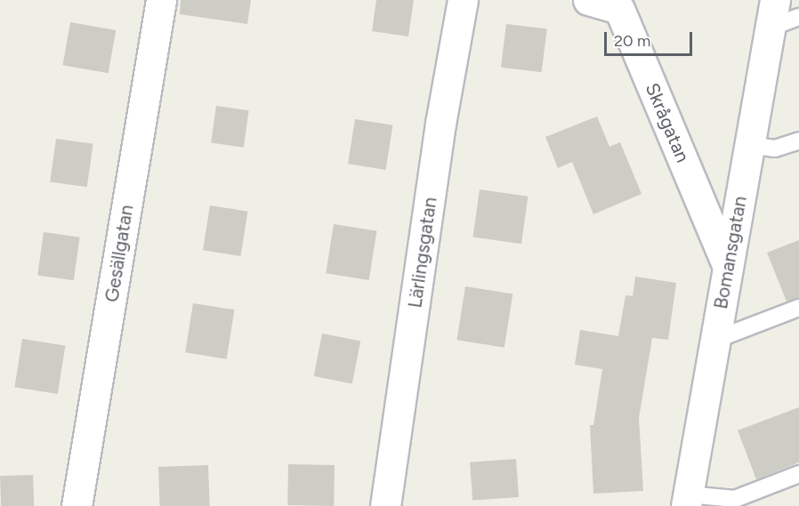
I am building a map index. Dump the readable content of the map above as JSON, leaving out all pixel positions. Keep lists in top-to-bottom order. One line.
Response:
{"streets":{"street":["Skrågatan","Lärlingsgatan","Bomansgatan","Gesällgatan"]},"crossings":[["Skrågatan","Bomansgatan"]],"scale_bar":"20 m"}
